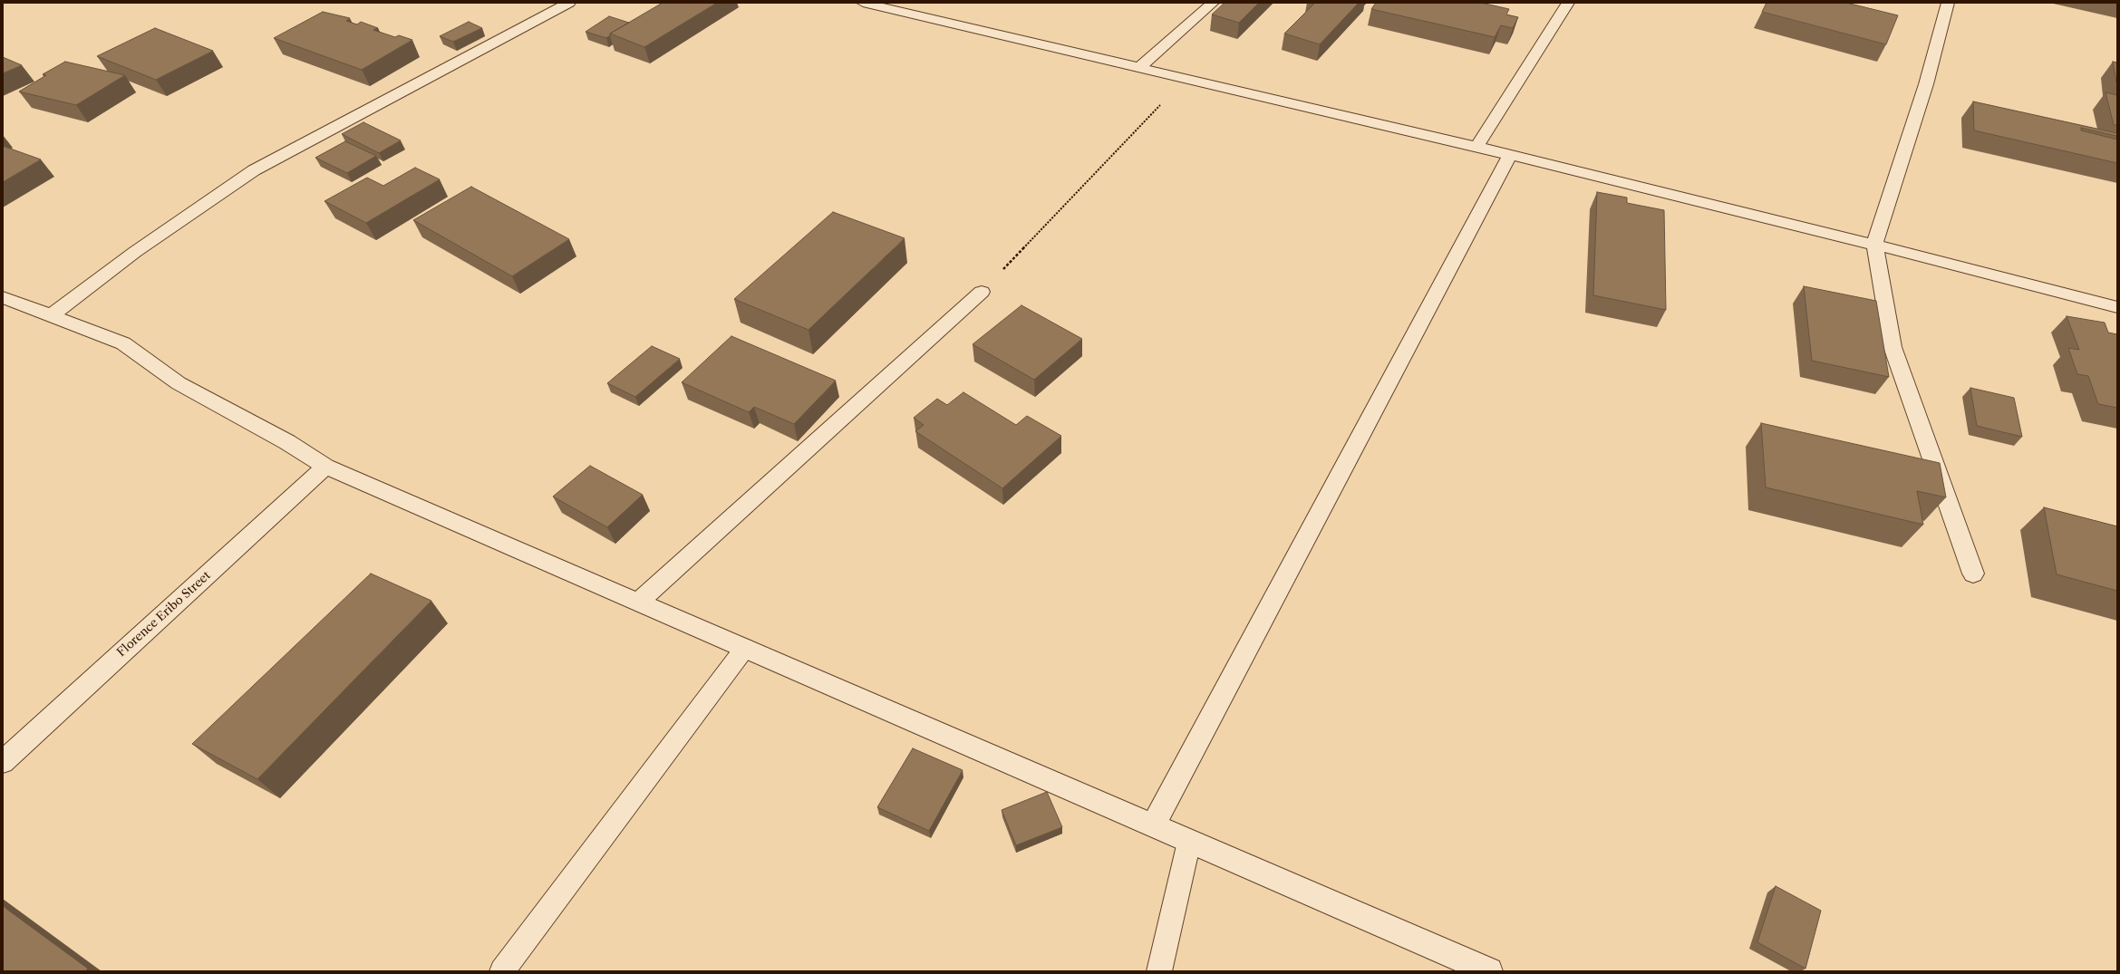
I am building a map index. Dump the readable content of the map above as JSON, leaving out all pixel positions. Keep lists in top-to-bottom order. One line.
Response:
{"streets":{"street":["Florence Eribo Street"]}}
